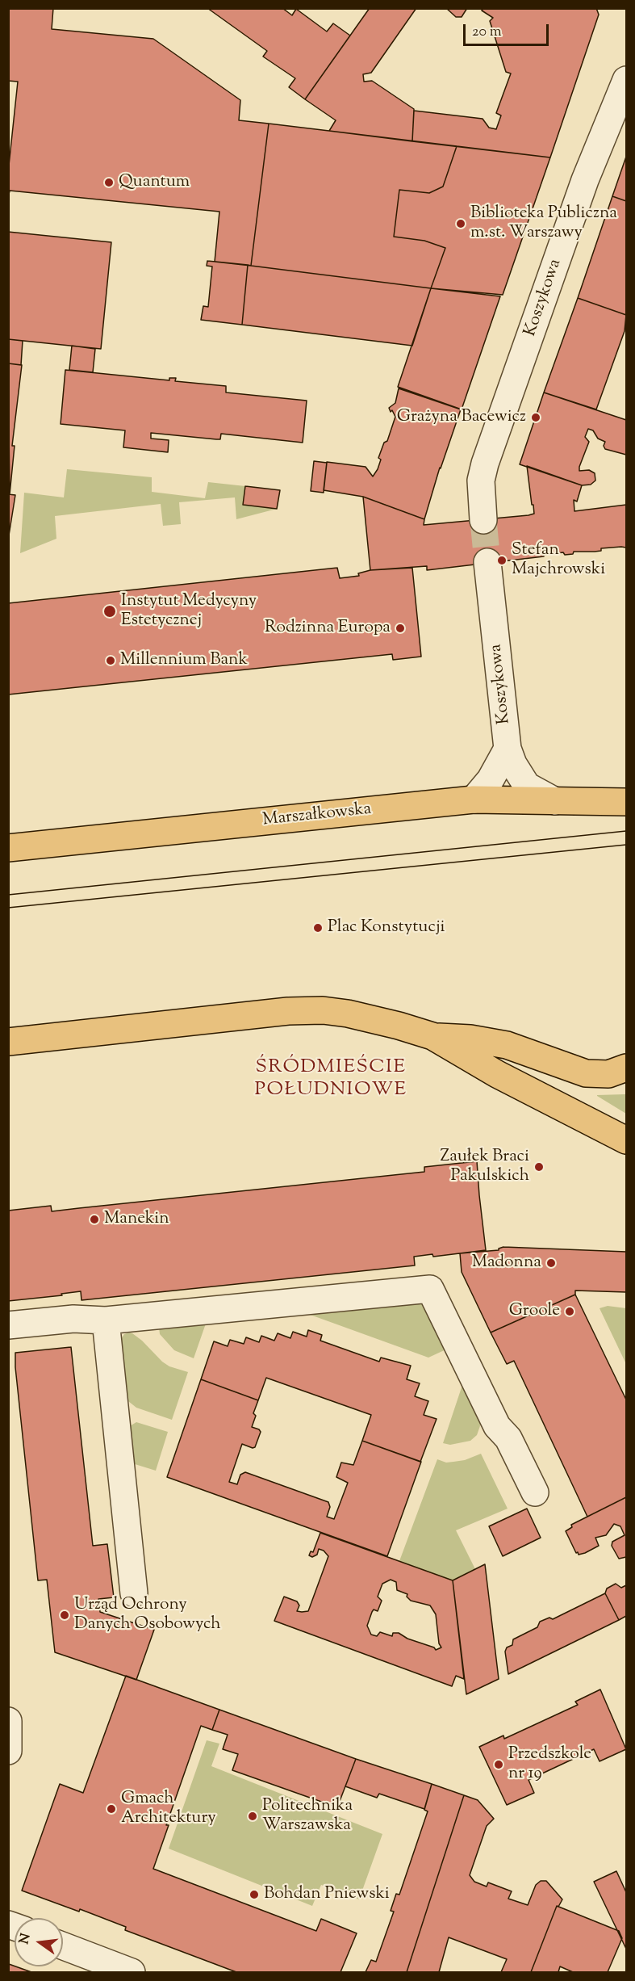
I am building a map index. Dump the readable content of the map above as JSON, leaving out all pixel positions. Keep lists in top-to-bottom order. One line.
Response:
{"streets":{"main road":["Marszałkowska"],"street":["Koszykowa"]},"crossings":[["Koszykowa","Marszałkowska"]],"districts":["ŚRÓDMIEŚCIE POŁUDNIOWE"],"places":["Quantum","Biblioteka Publiczna m.st. Warszawy","Grażyna Bacewicz","Stefan Majchrowski","Instytut Medycyny Estetycznej","Rodzinna Europa","Millennium Bank","Plac Konstytucji","Zaułek Braci Pakulskich","Manekin","Madonna","Groole","Urząd Ochrony Danych Osobowych","Przedszkole nr 19","Gmach Architektury","Politechnika Warszawska","Bohdan Pniewski"],"scale_bar":"20 m","north":"left"}
